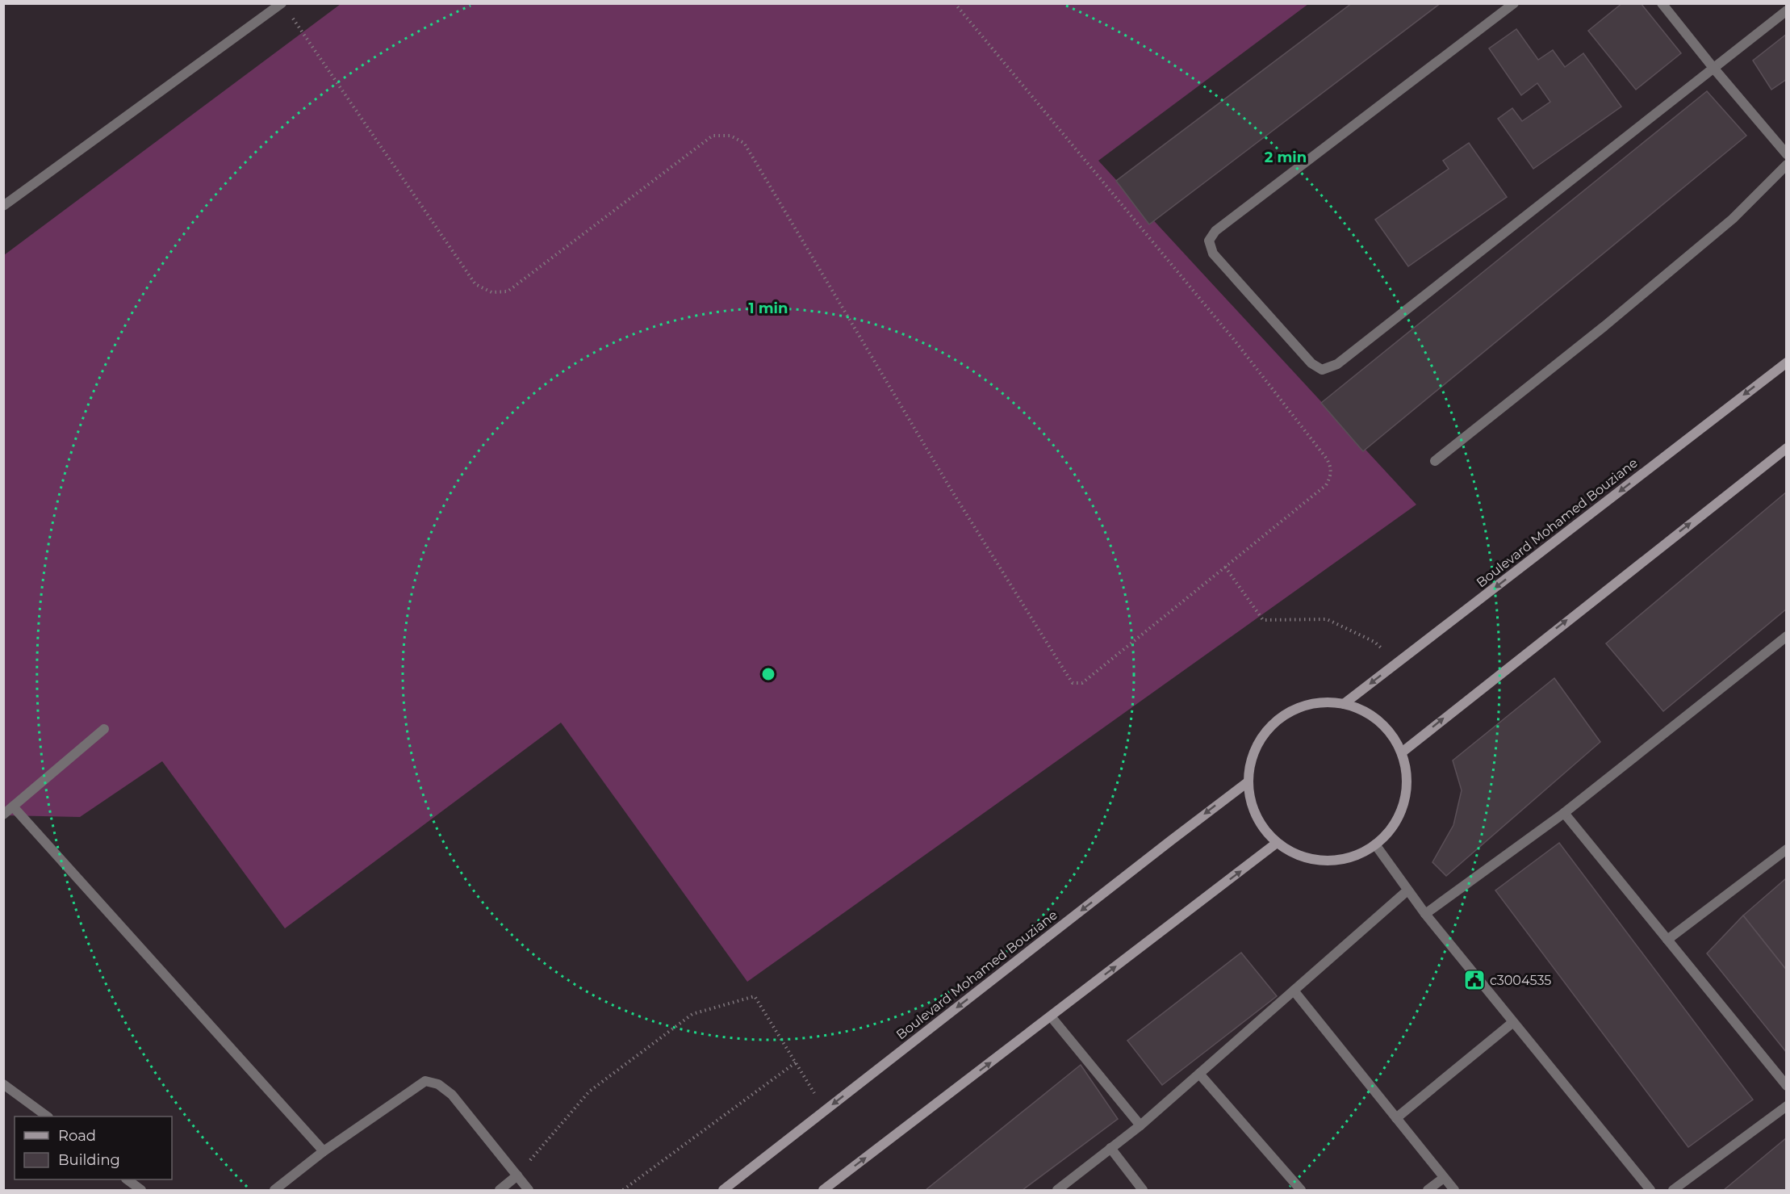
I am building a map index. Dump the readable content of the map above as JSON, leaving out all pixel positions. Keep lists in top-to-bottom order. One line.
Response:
{"streets":{"street":["Boulevard Mohamed Bouziane"]},"places":{"public building":["c3004535"]},"legend":["Road","Building"],"rings":["2 min","1 min"]}
